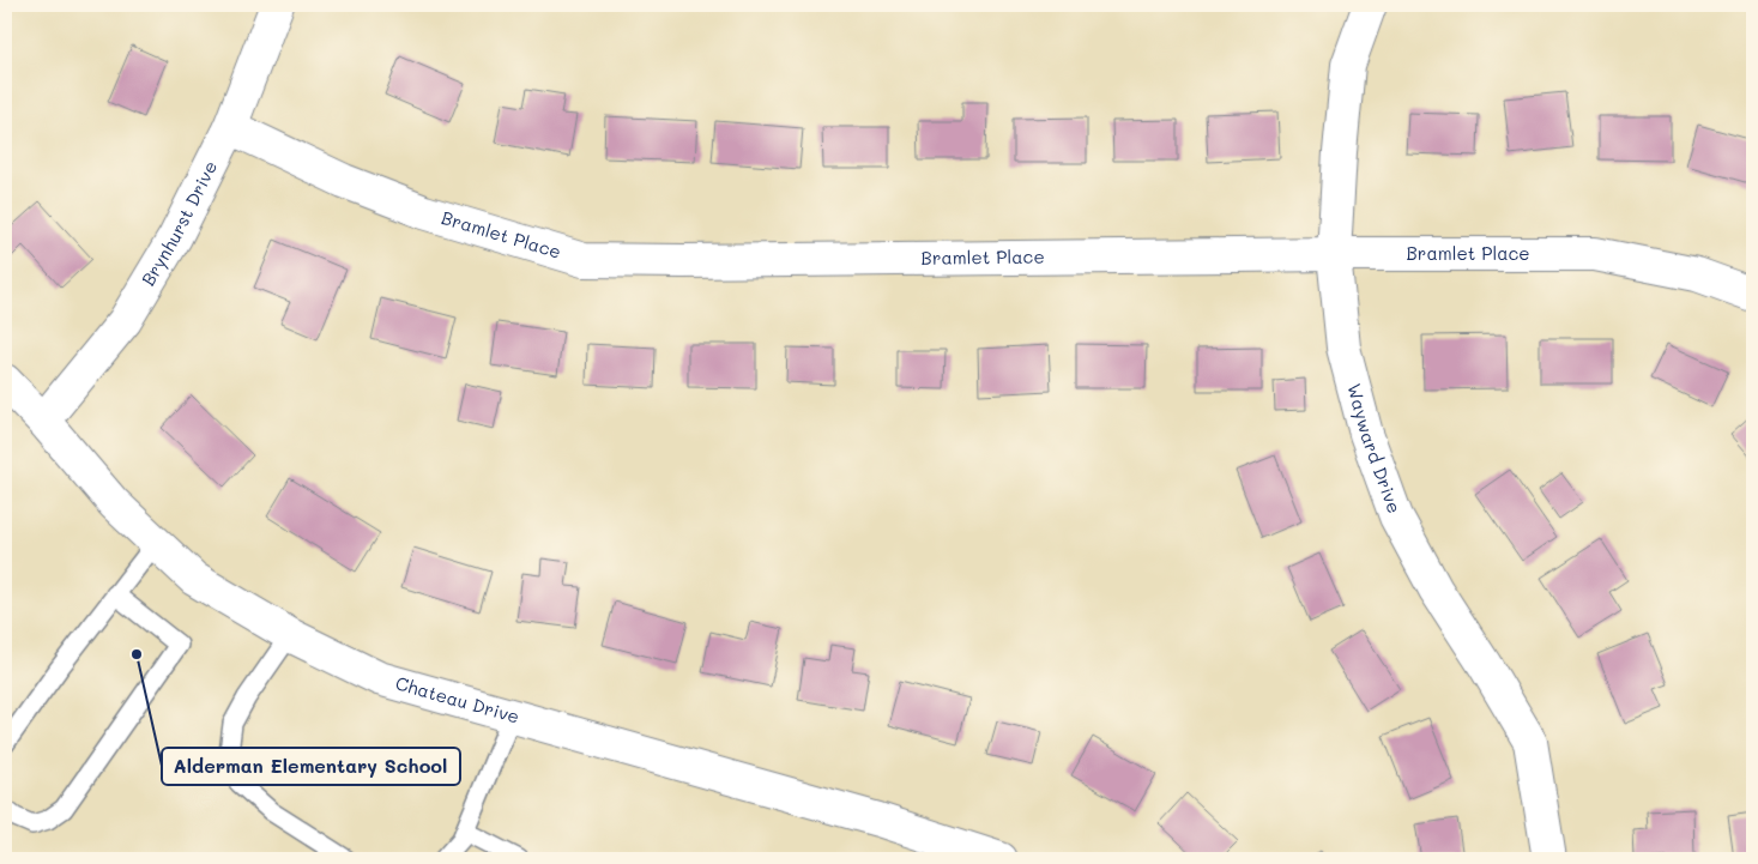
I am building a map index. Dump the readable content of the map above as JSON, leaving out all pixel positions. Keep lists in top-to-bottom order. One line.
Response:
{"streets":{"street":["Brynhurst Drive","Bramlet Place","Wayward Drive","Chateau Drive"]},"crossings":[["Brynhurst Drive","Bramlet Place"],["Brynhurst Drive","Chateau Drive"],["Bramlet Place","Wayward Drive"]],"places":["Alderman Elementary School"]}
